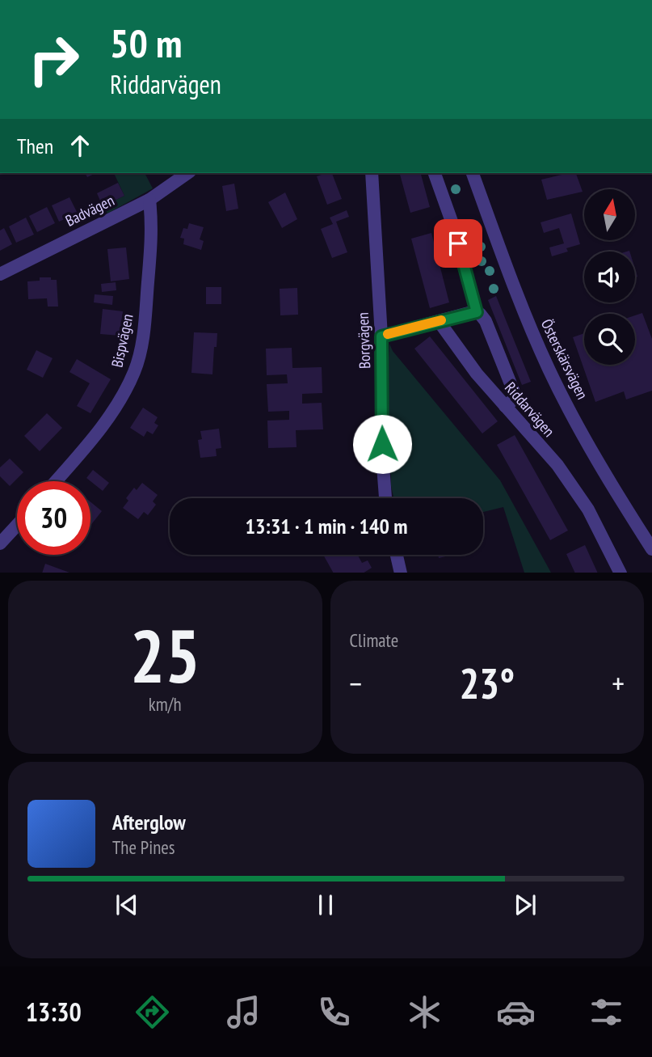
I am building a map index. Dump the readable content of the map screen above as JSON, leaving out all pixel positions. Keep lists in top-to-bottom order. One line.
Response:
{"streets":{"street":["Badvägen","Bispvägen","Borgvägen","Österskärsvägen","Riddarvägen"]},"crossings":[["Badvägen","Bispvägen"]],"north":"top","page":{"turn":["50 m","Riddarvägen"],"then":"Then","limit":"30","trip":"13:31 · 1 min · 140 m","tile":[["25","km/h"],"Climate"],"heat":["−","23°","+"],"song":["Afterglow","The Pines"],"tabs":"13:30"}}
